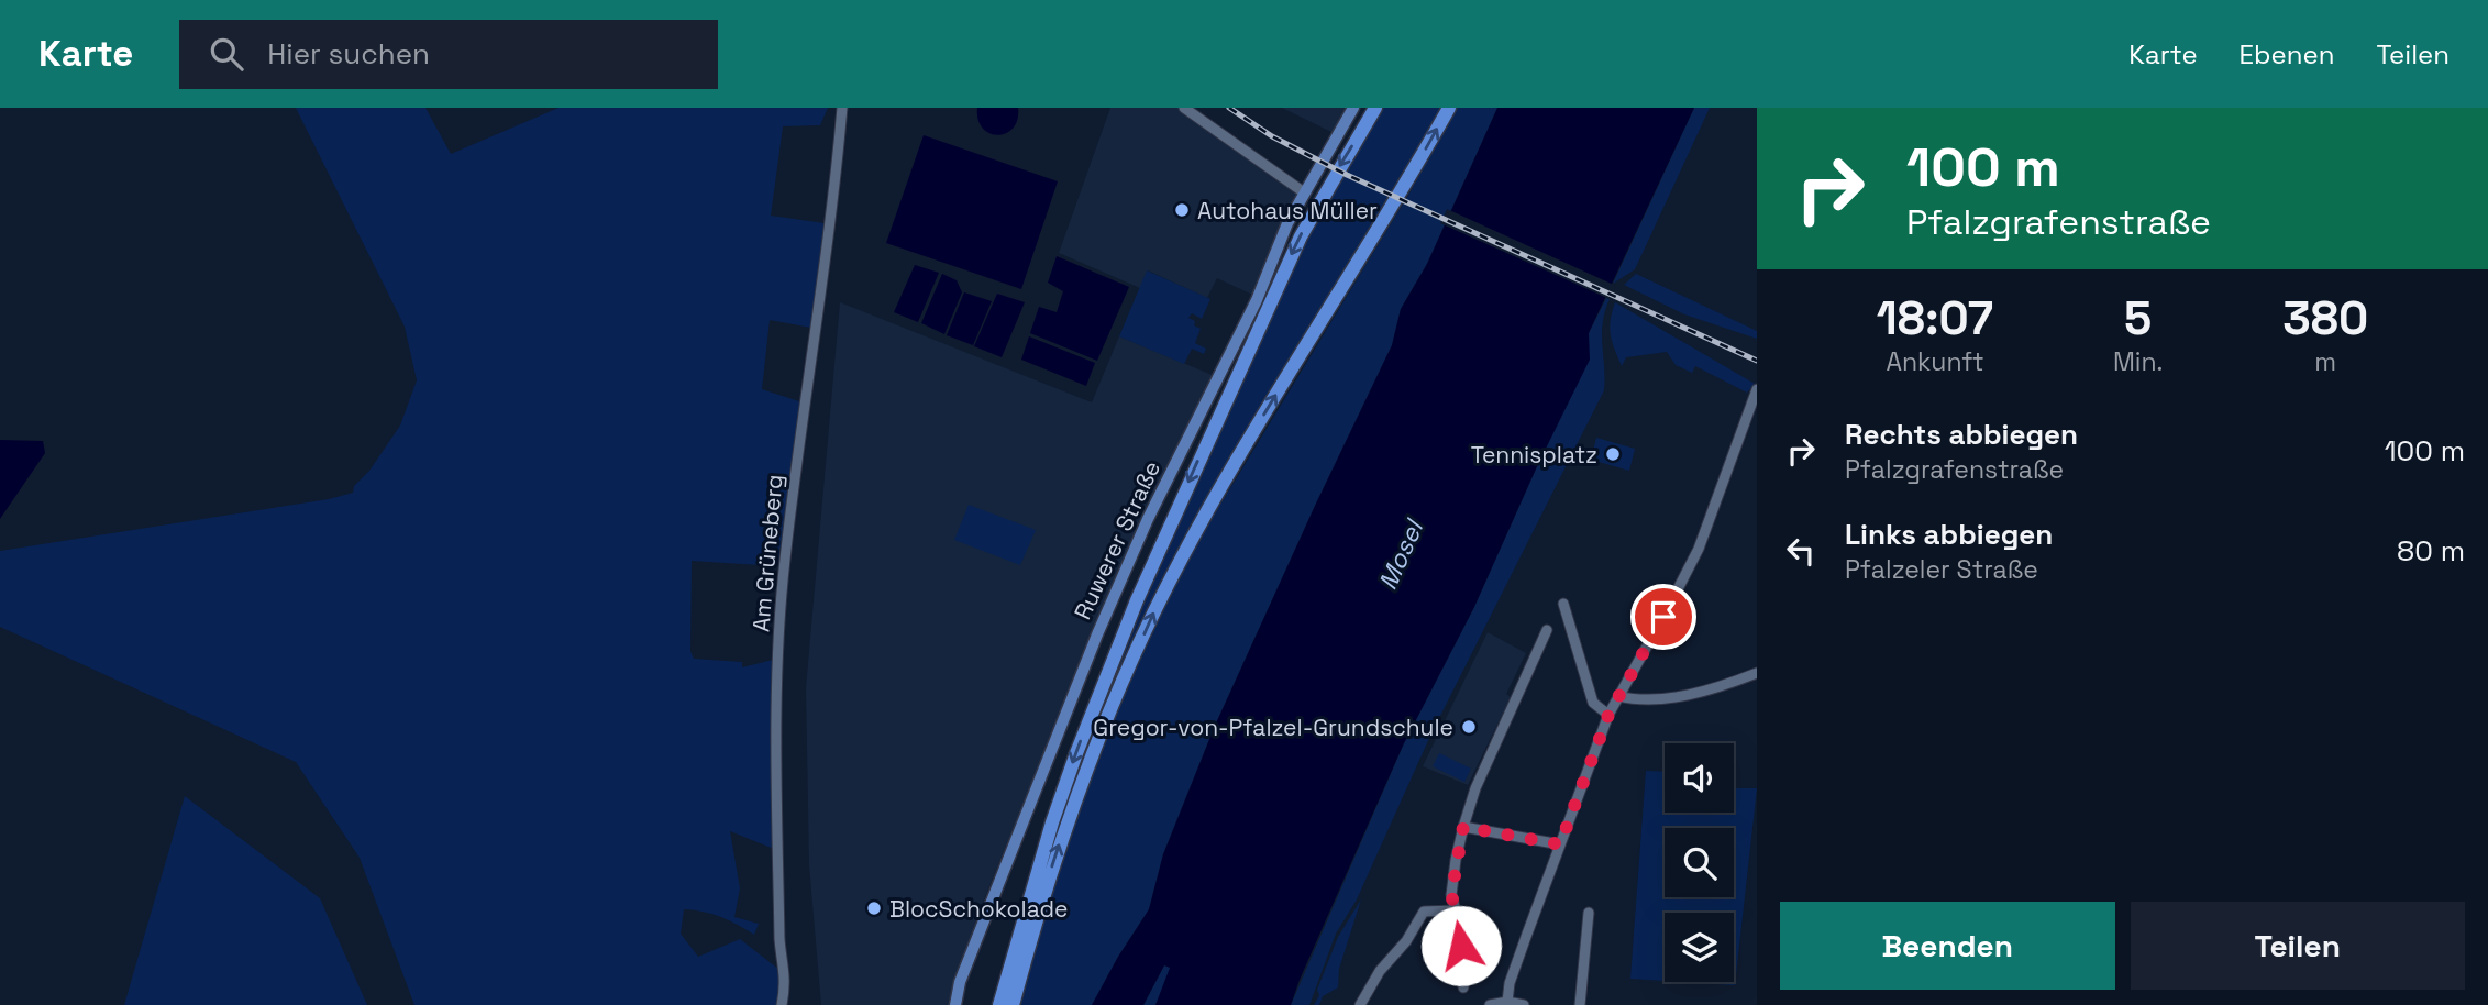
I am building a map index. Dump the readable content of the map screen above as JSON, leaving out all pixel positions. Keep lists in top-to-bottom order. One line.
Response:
{"streets":{"main road":["Ruwerer Straße"],"street":["Am Grüneberg"]},"water":["Mosel"],"places":["Autohaus Müller","Tennisplatz","Gregor-von-Pfalzel-Grundschule","BlocSchokolade"],"page":{"header":"Karte","search":"Hier suchen","nav":["Karte","Ebenen","Teilen"],"turn":["100 m","Pfalzgrafenstraße"],"eta":["18:07","Ankunft","5","Min.","380","m"],"list":[{"name":"Rechts abbiegen","note":"Pfalzgrafenstraße","value":"100 m"},{"name":"Links abbiegen","note":"Pfalzeler Straße","value":"80 m"}],"buttons":["Beenden","Teilen"]}}
